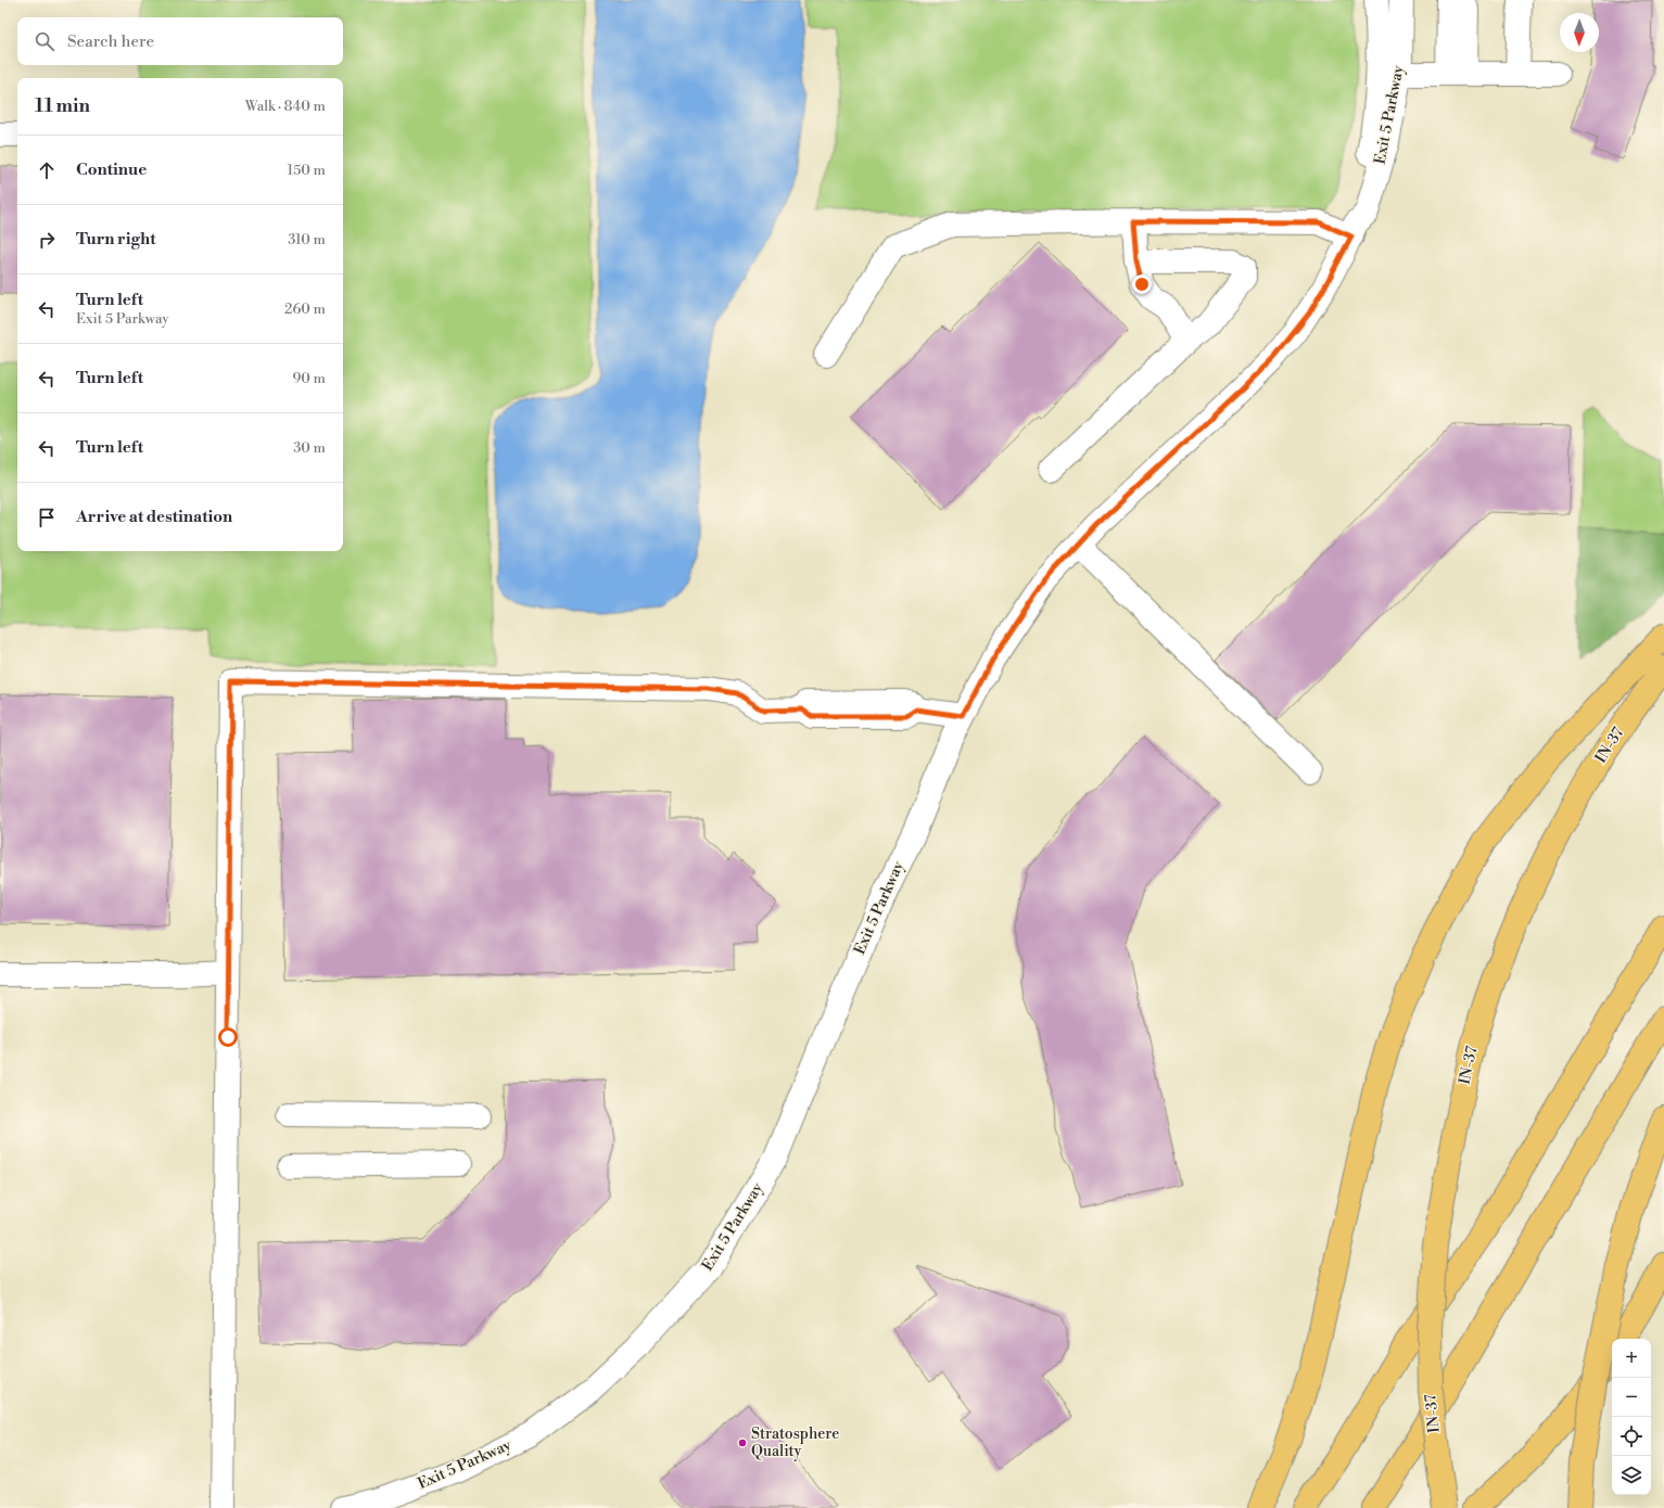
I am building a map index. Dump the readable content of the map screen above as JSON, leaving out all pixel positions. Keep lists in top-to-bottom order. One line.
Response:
{"streets":{"highway":["IN-37"],"street":["Exit 5 Parkway"]},"places":["Stratosphere Quality"],"north":"bottom","page":{"search":"Search here","heading":["11 min","Walk · 840 m"],"list":[["Continue","150 m"],["Turn right","310 m"],["Turn left","Exit 5 Parkway","260 m"],["Turn left","90 m"],["Turn left","30 m"],"Arrive at destination"],"map_buttons":["+","−"]}}
